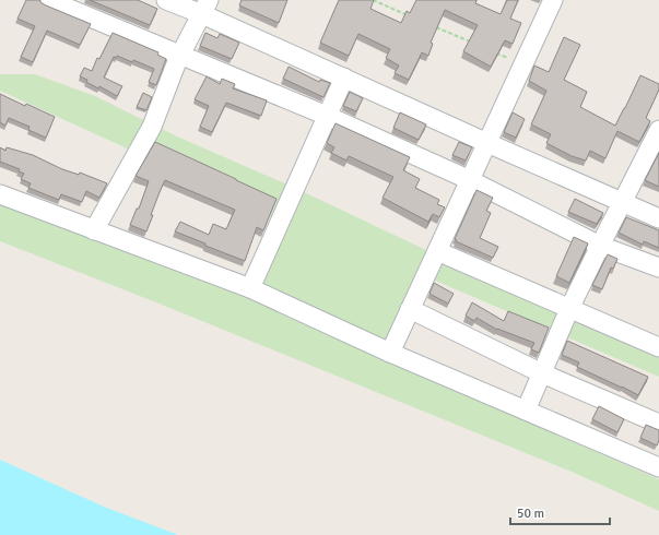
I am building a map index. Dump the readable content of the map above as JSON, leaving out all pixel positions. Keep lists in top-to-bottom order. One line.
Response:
{"scale_bar":"50 m"}
